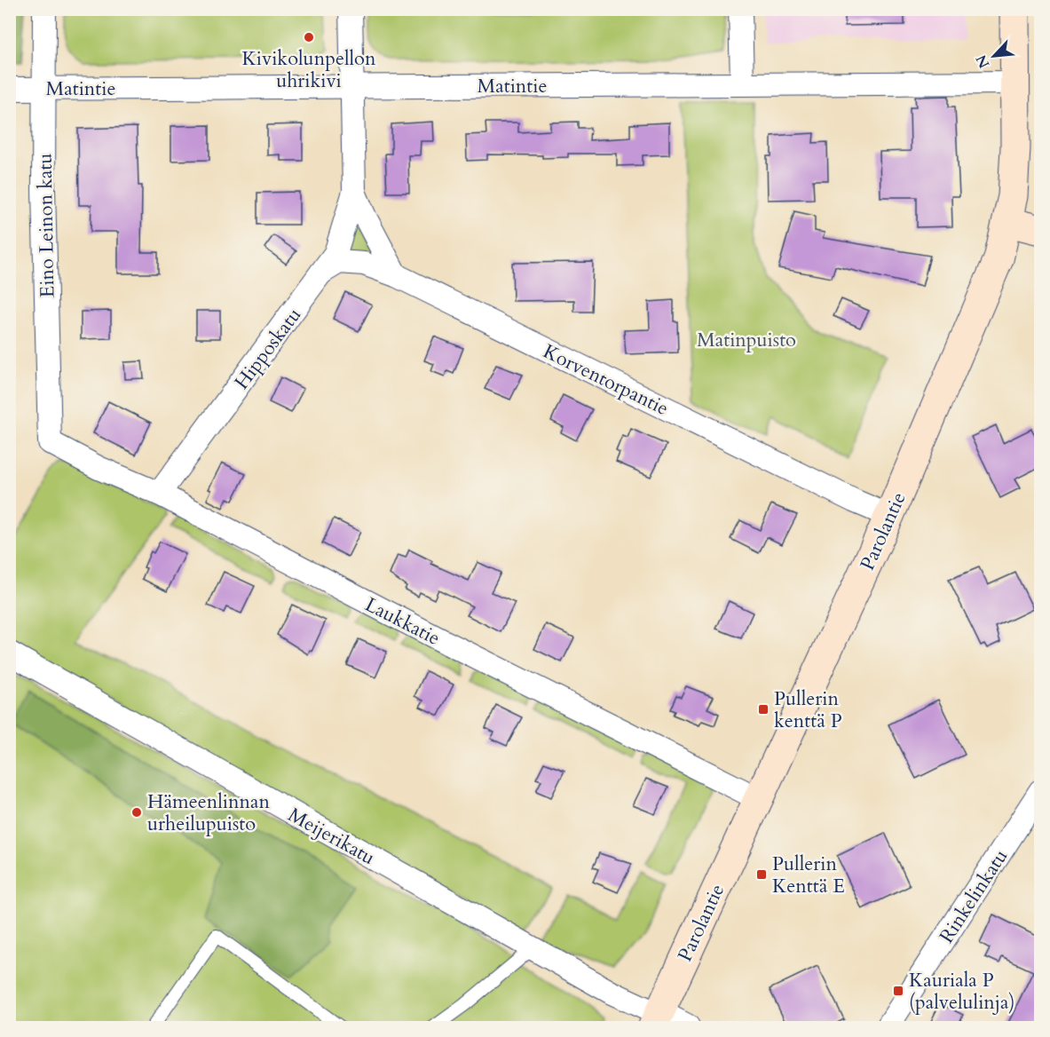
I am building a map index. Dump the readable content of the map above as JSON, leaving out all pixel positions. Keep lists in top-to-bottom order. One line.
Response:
{"streets":{"main road":["Parolantie"],"street":["Matintie","Eino Leinon katu","Hipposkatu","Korventorpantie","Laukkatie","Meijerikatu","Rinkelinkatu"]},"crossings":[["Matintie","Eino Leinon katu"],["Matintie","Parolantie"],["Eino Leinon katu","Laukkatie"],["Hipposkatu","Korventorpantie"],["Hipposkatu","Laukkatie"],["Korventorpantie","Parolantie"],["Parolantie","Laukkatie"],["Parolantie","Meijerikatu"]],"parks":["Matinpuisto"],"places":{"other":["Kivikolunpellon uhrikivi","Hämeenlinnan urheilupuisto"],"transit":["Pullerin kenttä P","Pullerin Kenttä E","Kauriala P (palvelulinja)"]},"north":"bottom left"}
